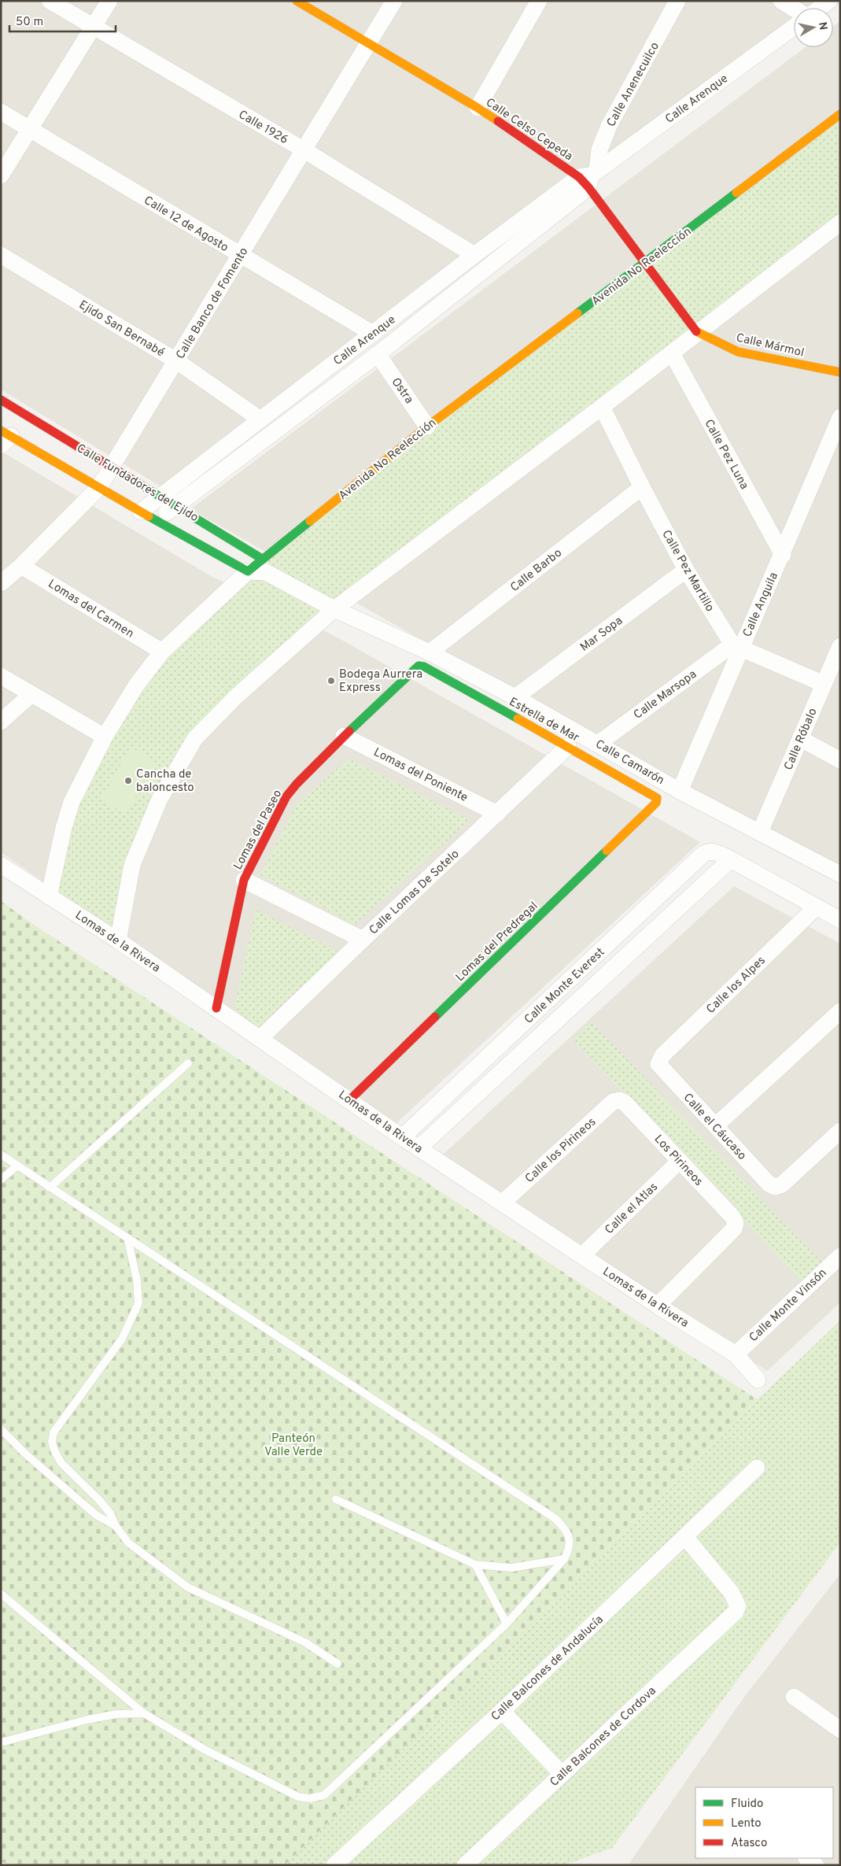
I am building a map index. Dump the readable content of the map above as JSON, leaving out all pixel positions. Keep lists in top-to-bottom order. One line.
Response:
{"streets":{"street":["Calle Anenecuilco","Calle Arenque","Calle 1926","Calle Celso Cepeda","Calle 12 de Agosto","Avenida No Reelección","Calle Banco de Fomento","Ejido San Bernabé","Calle Mármol","Ostra","Calle Pez Luna","Calle Fundadores del Ejido","Calle Barbo","Calle Pez Martillo","Calle Anguila","Lomas del Carmen","Mar Sopa","Calle Marsopa","Estrella de Mar","Calle Róbalo","Calle Camarón","Lomas del Poniente","Lomas del Paseo","Calle Lomas De Sotelo","Lomas de la Rivera","Lomas del Predregal","Calle los Alpes","Calle Monte Everest","Calle el Cáucaso","Calle los Pirineos","Los Pirineos","Calle el Atlas","Calle Monte Vinsón","Calle Balcones de Andalucía","Calle Balcones de Cordova"]},"crossings":[["Calle Anenecuilco","Calle Arenque"],["Calle Anenecuilco","Calle Celso Cepeda"],["Calle Arenque","Calle 1926"],["Calle Arenque","Calle Celso Cepeda"],["Calle Arenque","Calle 12 de Agosto"],["Calle Arenque","Ejido San Bernabé"],["Calle Arenque","Ostra"],["Calle Arenque","Calle Fundadores del Ejido"],["Calle 1926","Calle Banco de Fomento"],["Calle Celso Cepeda","Avenida No Reelección"],["Calle Celso Cepeda","Calle Banco de Fomento"],["Calle Celso Cepeda","Calle Mármol"],["Calle 12 de Agosto","Calle Banco de Fomento"],["Avenida No Reelección","Ostra"],["Avenida No Reelección","Calle Fundadores del Ejido"],["Calle Banco de Fomento","Ejido San Bernabé"],["Calle Banco de Fomento","Calle Fundadores del Ejido"],["Calle Banco de Fomento","Lomas del Carmen"],["Calle Pez Luna","Calle Anguila"],["Calle Fundadores del Ejido","Calle Camarón"],["Calle Barbo","Calle Pez Martillo"],["Calle Barbo","Calle Camarón"],["Calle Pez Martillo","Calle Anguila"],["Calle Pez Martillo","Mar Sopa"],["Calle Pez Martillo","Calle Marsopa"],["Calle Anguila","Calle Marsopa"],["Calle Anguila","Calle Camarón"],["Mar Sopa","Calle Camarón"],["Calle Marsopa","Calle Camarón"],["Estrella de Mar","Lomas del Paseo"],["Estrella de Mar","Calle Lomas De Sotelo"],["Estrella de Mar","Lomas del Predregal"],["Calle Róbalo","Calle Camarón"],["Lomas del Poniente","Lomas del Paseo"],["Lomas del Poniente","Calle Lomas De Sotelo"],["Lomas del Paseo","Lomas de la Rivera"],["Calle Lomas De Sotelo","Lomas de la Rivera"],["Lomas de la Rivera","Lomas del Predregal"],["Lomas de la Rivera","Calle Monte Everest"],["Lomas de la Rivera","Calle los Pirineos"],["Lomas de la Rivera","Los Pirineos"],["Lomas de la Rivera","Calle el Atlas"],["Lomas de la Rivera","Calle Monte Vinsón"],["Calle los Alpes","Calle Monte Everest"],["Calle los Alpes","Calle el Cáucaso"],["Calle los Pirineos","Los Pirineos"],["Los Pirineos","Calle el Atlas"],["Calle Balcones de Andalucía","Calle Balcones de Cordova"]],"parks":["Panteón Valle Verde"],"places":["Bodega Aurrera Express","Cancha de baloncesto"],"legend":["Fluido","Lento","Atasco"],"scale_bar":"50 m","north":"right"}
